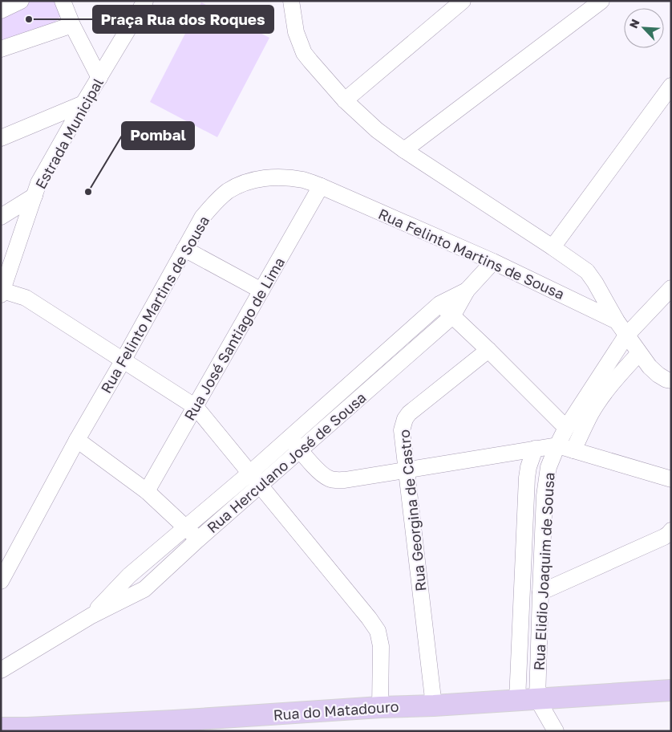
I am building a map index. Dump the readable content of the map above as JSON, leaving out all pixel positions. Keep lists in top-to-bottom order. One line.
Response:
{"streets":{"main road":["Rua do Matadouro"],"street":["Estrada Municipal","Rua Felinto Martins de Sousa","Rua José Santiago de Lima","Rua Herculano José de Sousa","Rua Georgina de Castro","Rua Elidio Joaquim de Sousa"]},"crossings":[["Rua Felinto Martins de Sousa","Rua José Santiago de Lima"],["Rua Felinto Martins de Sousa","Rua Herculano José de Sousa"],["Rua Felinto Martins de Sousa","Rua Elidio Joaquim de Sousa"],["Rua Georgina de Castro","Rua do Matadouro"],["Rua Elidio Joaquim de Sousa","Rua do Matadouro"]],"places":["Praça Rua dos Roques","Pombal"],"north":"top left"}
